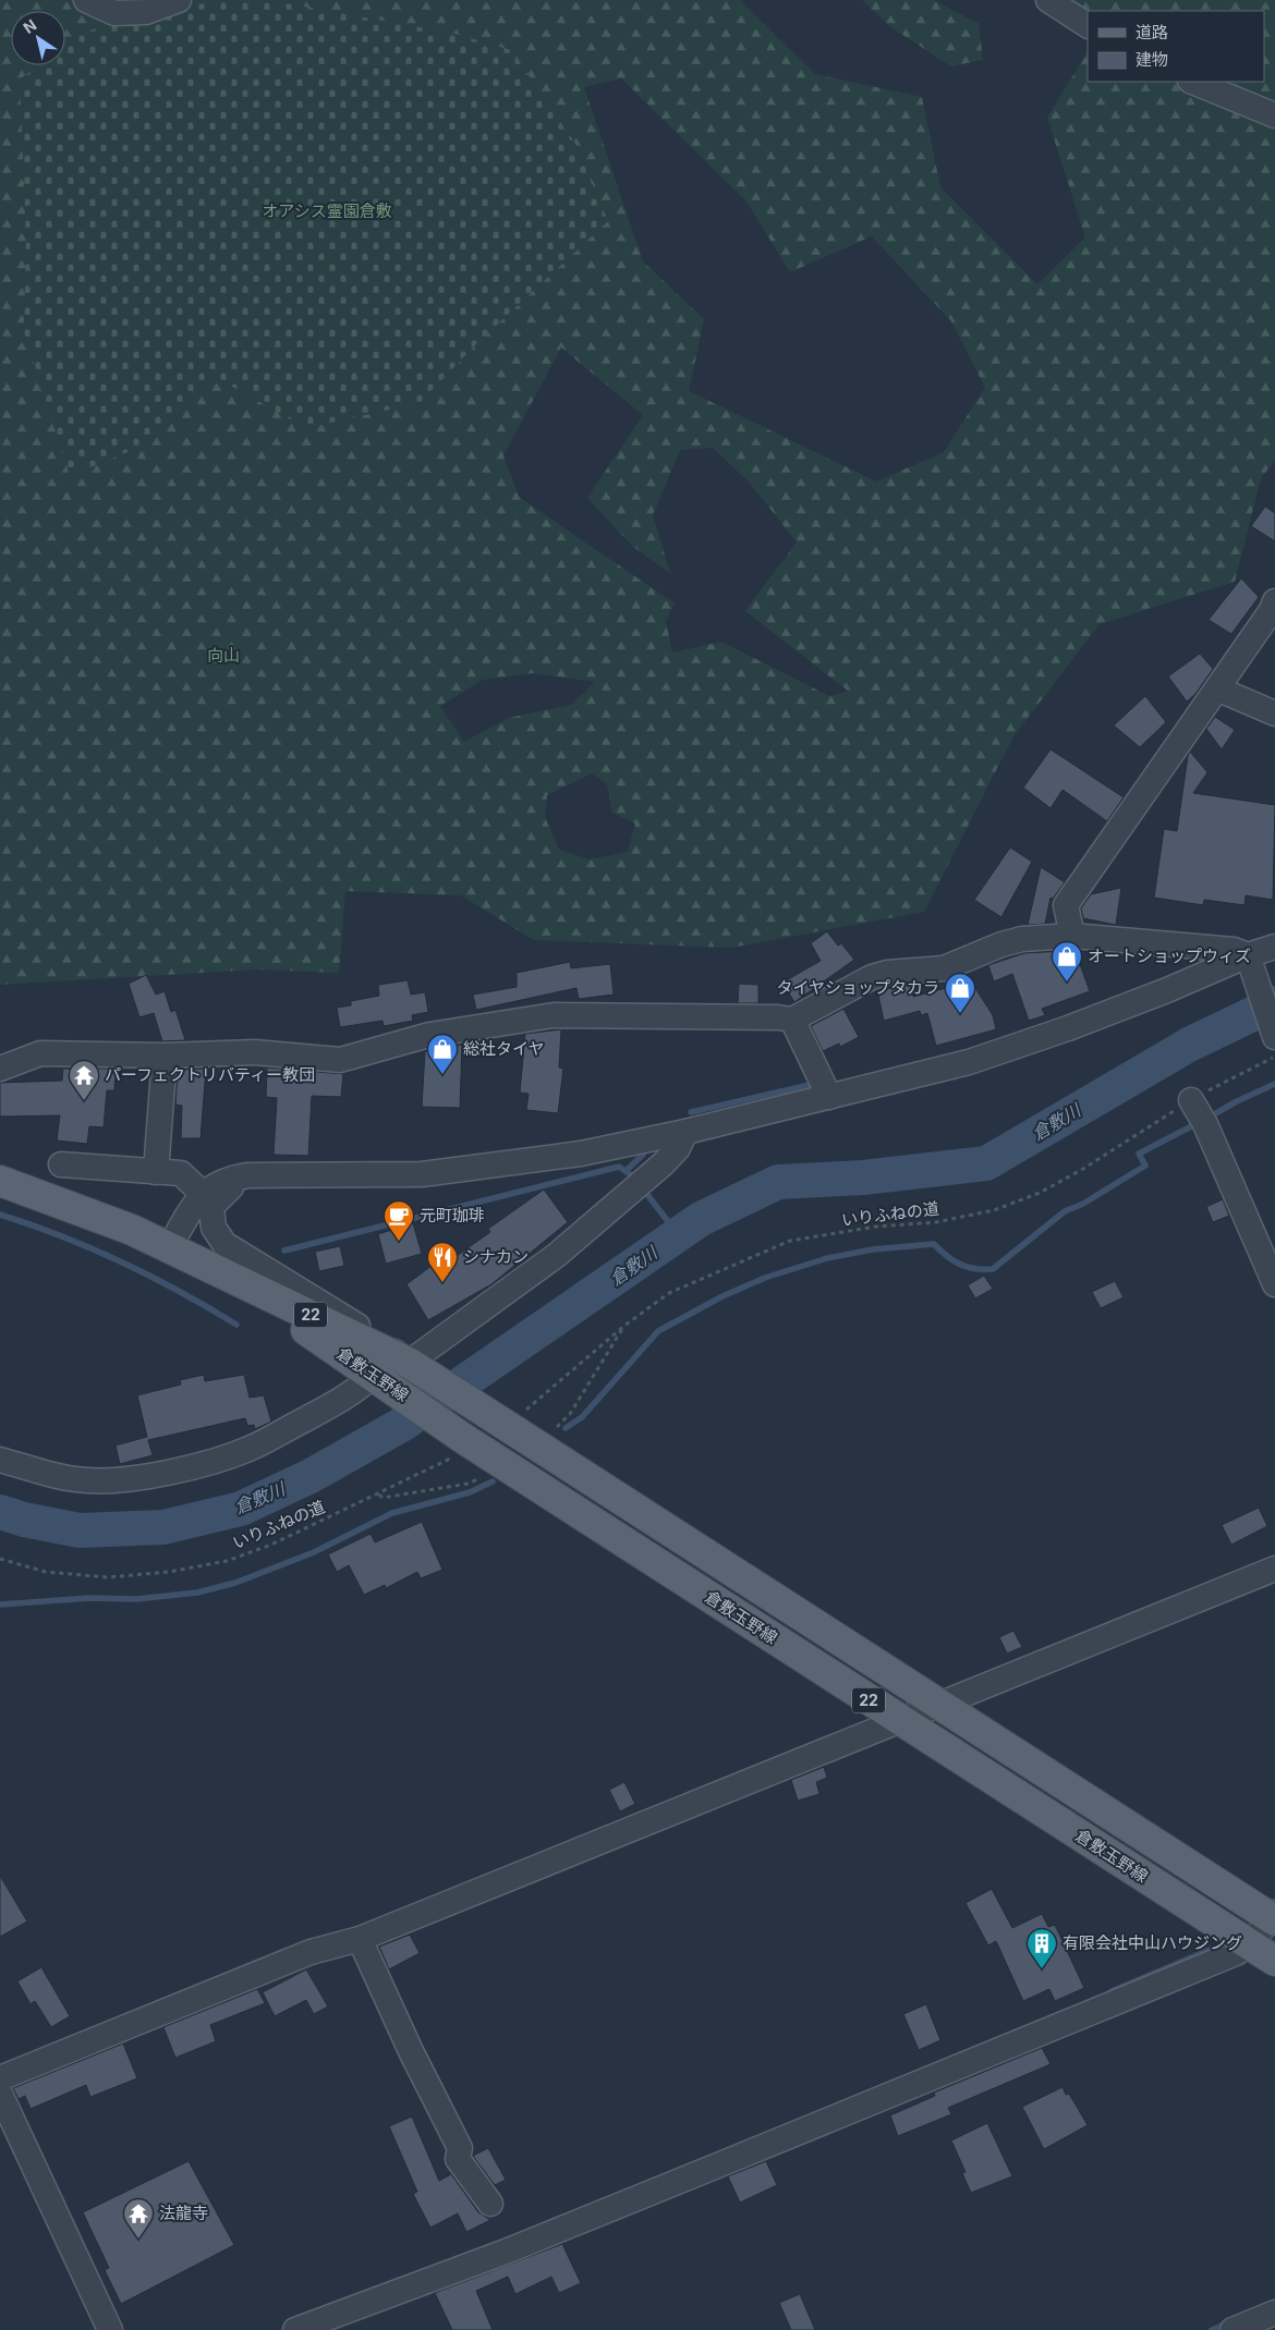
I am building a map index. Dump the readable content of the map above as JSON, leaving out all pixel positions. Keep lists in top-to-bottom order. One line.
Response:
{"streets":{"main road":["22","倉敷玉野線"],"path":["いりふねの道"]},"crossings":[["いりふねの道","倉敷玉野線"]],"water":["倉敷川"],"parks":["オアシス霊園倉敷","向山"],"places":{"shop":["オートショップウィズ","タイヤショップタカラ","総社タイヤ"],"temple":["パーフェクトリバティー教団","法龍寺"],"cafe":["元町珈琲"],"restaurant":["シナカン"],"building":["有限会社中山ハウジング"]},"legend":["道路","建物"],"north":"top left"}
